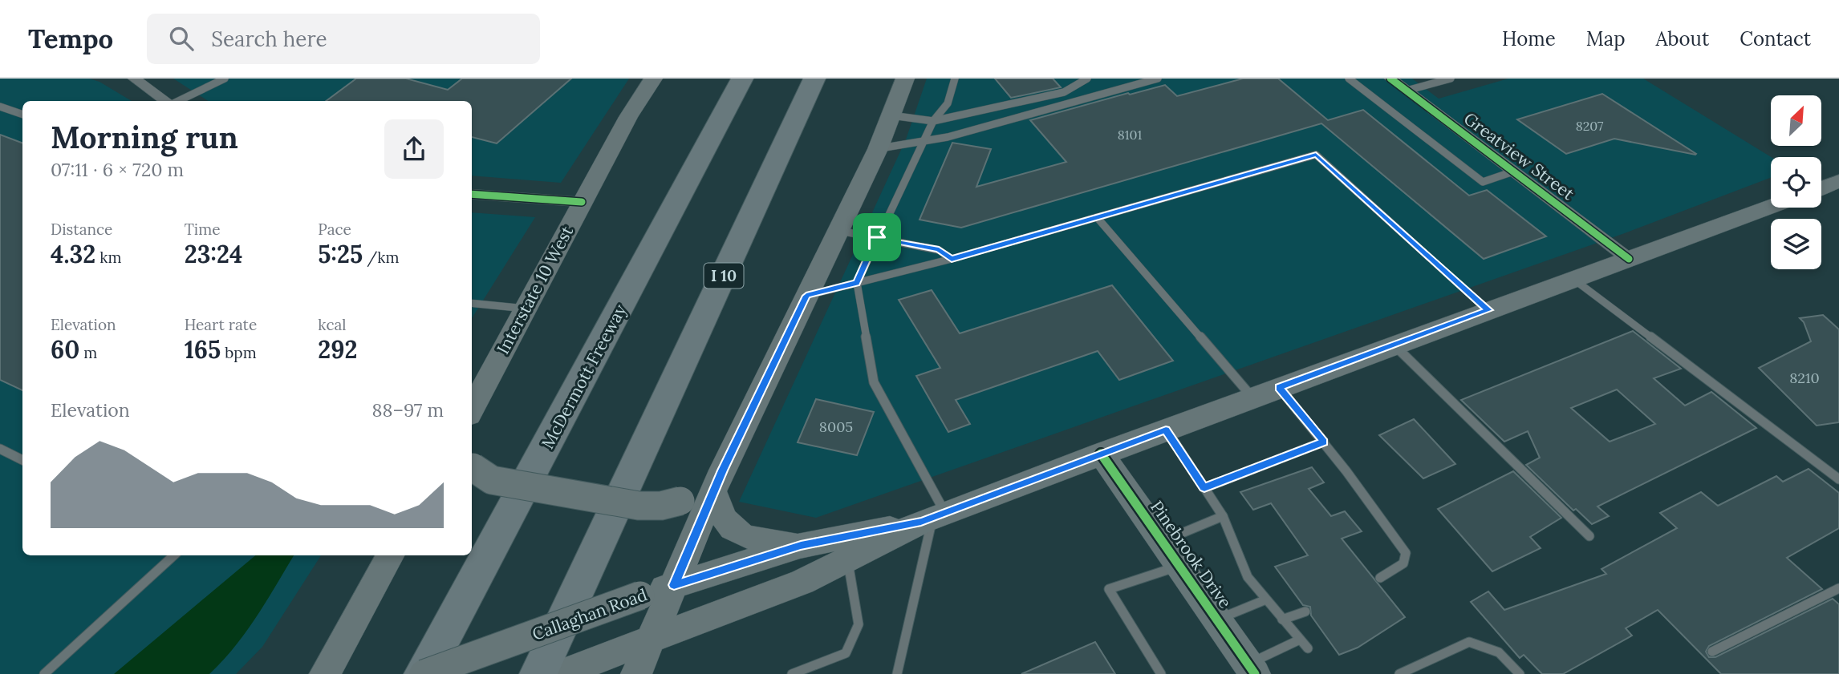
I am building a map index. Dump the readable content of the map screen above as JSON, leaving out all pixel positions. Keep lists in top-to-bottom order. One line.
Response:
{"streets":{"highway":["I 10","McDermott Freeway"],"main road":["Interstate 10 West","Pinebrook Drive","Callaghan Road"],"street":["Greatview Street"]},"crossings":[["Greatview Street","Callaghan Road"],["McDermott Freeway","Callaghan Road"],["Pinebrook Drive","Callaghan Road"]],"house_numbers":["8207","8101","8210","8005"],"north":"top right","page":{"header":"Tempo","search":"Search here","nav":["Home","Map","About","Contact"],"heading":["Morning run","07:11 · 6 × 720 m"],"stats":[["Distance","4.32 km"],["Time","23:24"],["Pace","5:25 /km"],["Elevation","60 m"],["Heart rate","165 bpm"],["kcal","292"]],"chart":["Elevation","88–97 m"]}}
